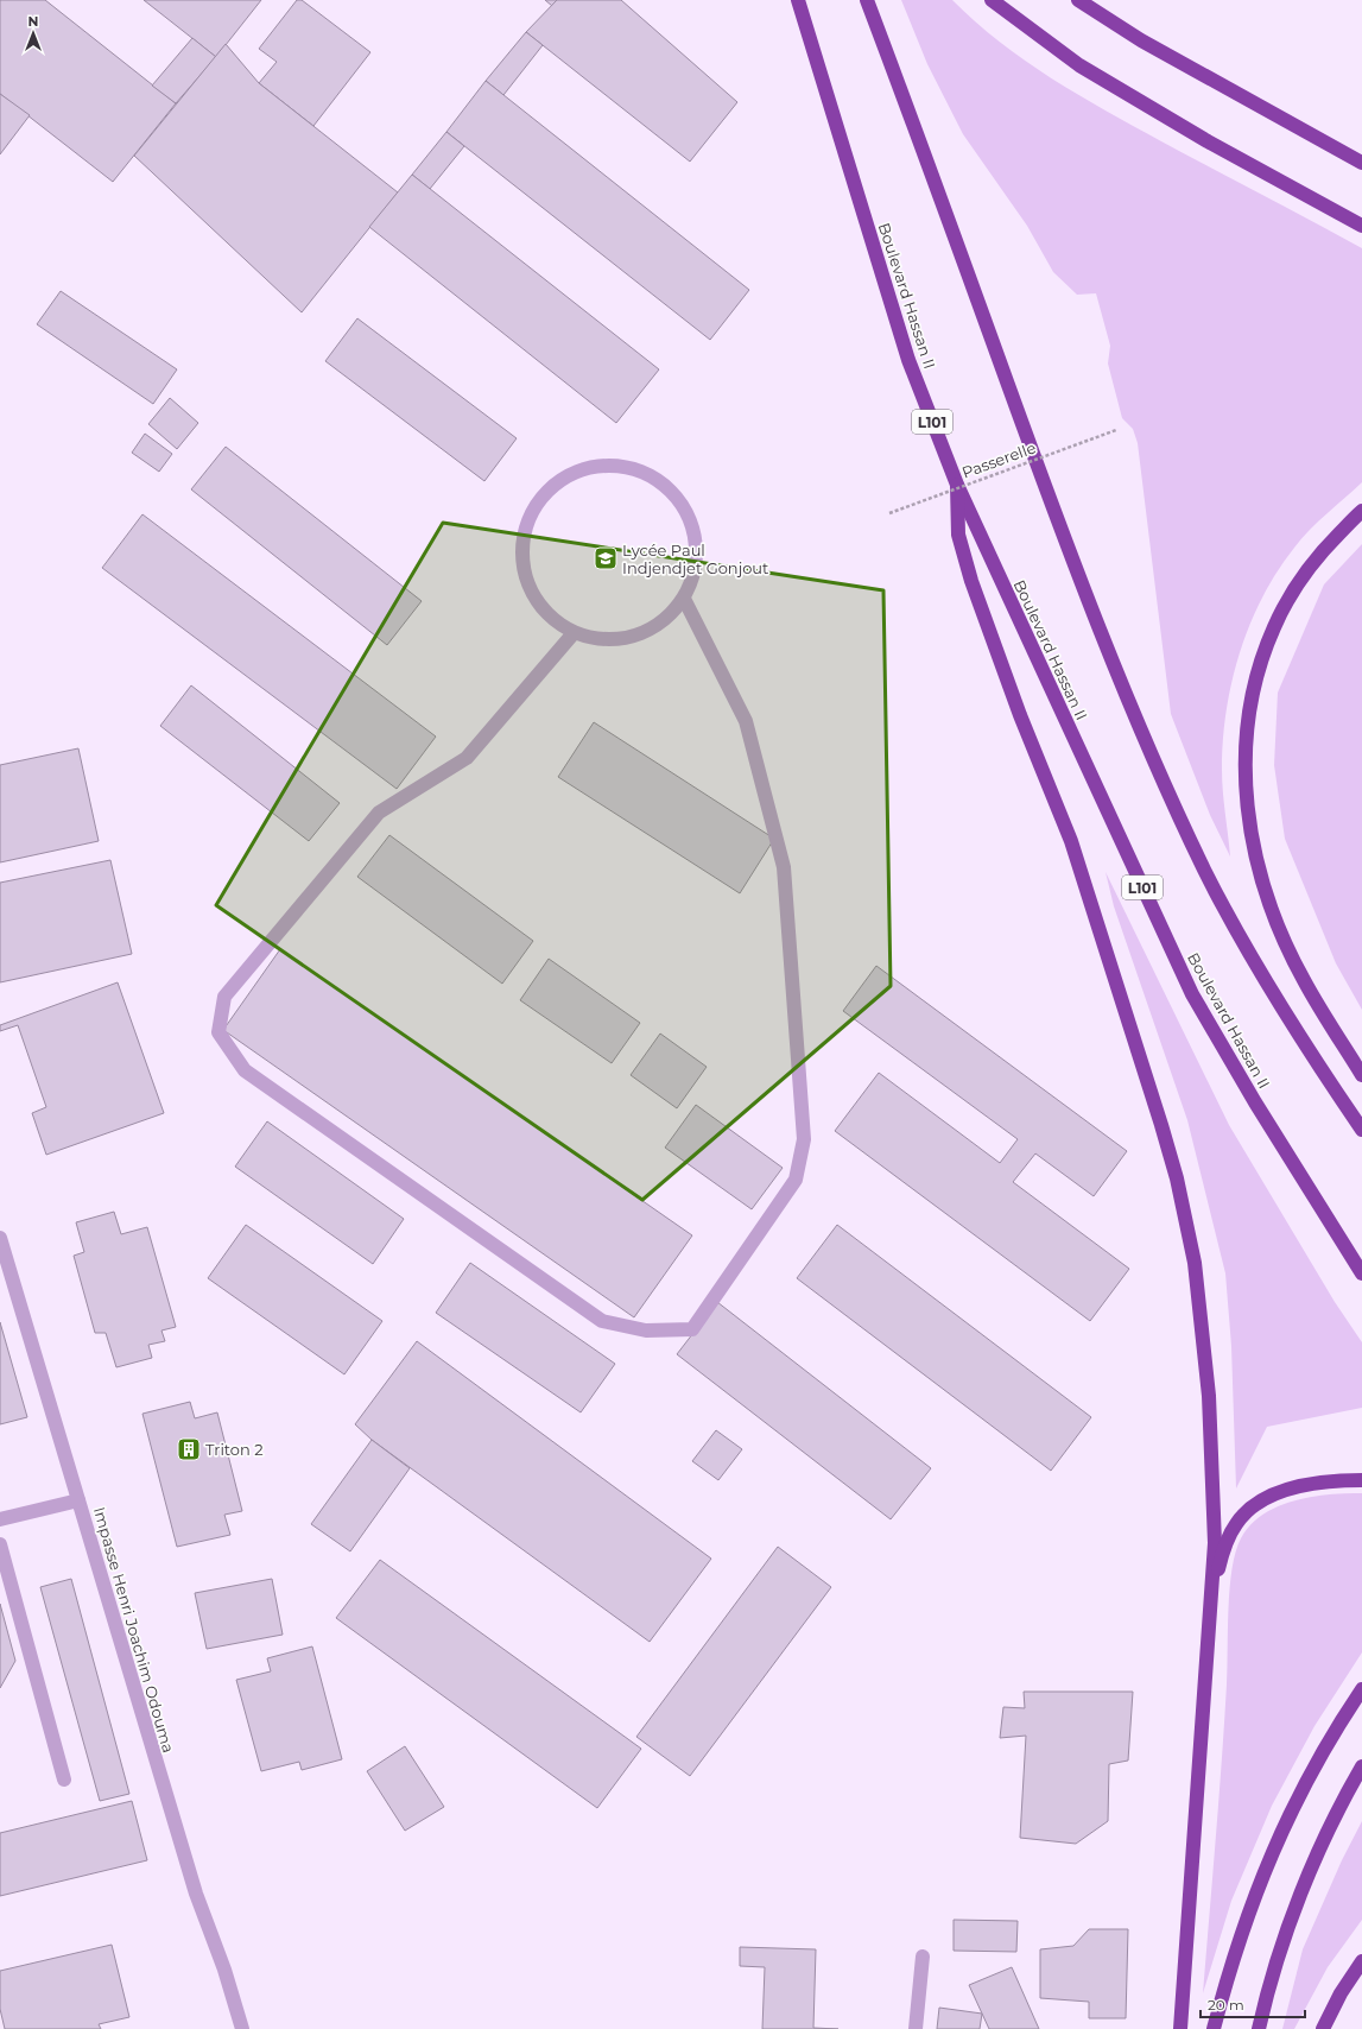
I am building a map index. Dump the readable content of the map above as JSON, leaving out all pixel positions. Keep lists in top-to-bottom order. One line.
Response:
{"streets":{"highway":["Boulevard Hassan II","L101"],"street":["Impasse Henri Joachim Odouma"],"path":["Passerelle"]},"places":{"school or university":["Lycée Paul Indjendjet Gonjout"],"building":["Triton 2"]},"scale_bar":"20 m","north":"top"}
